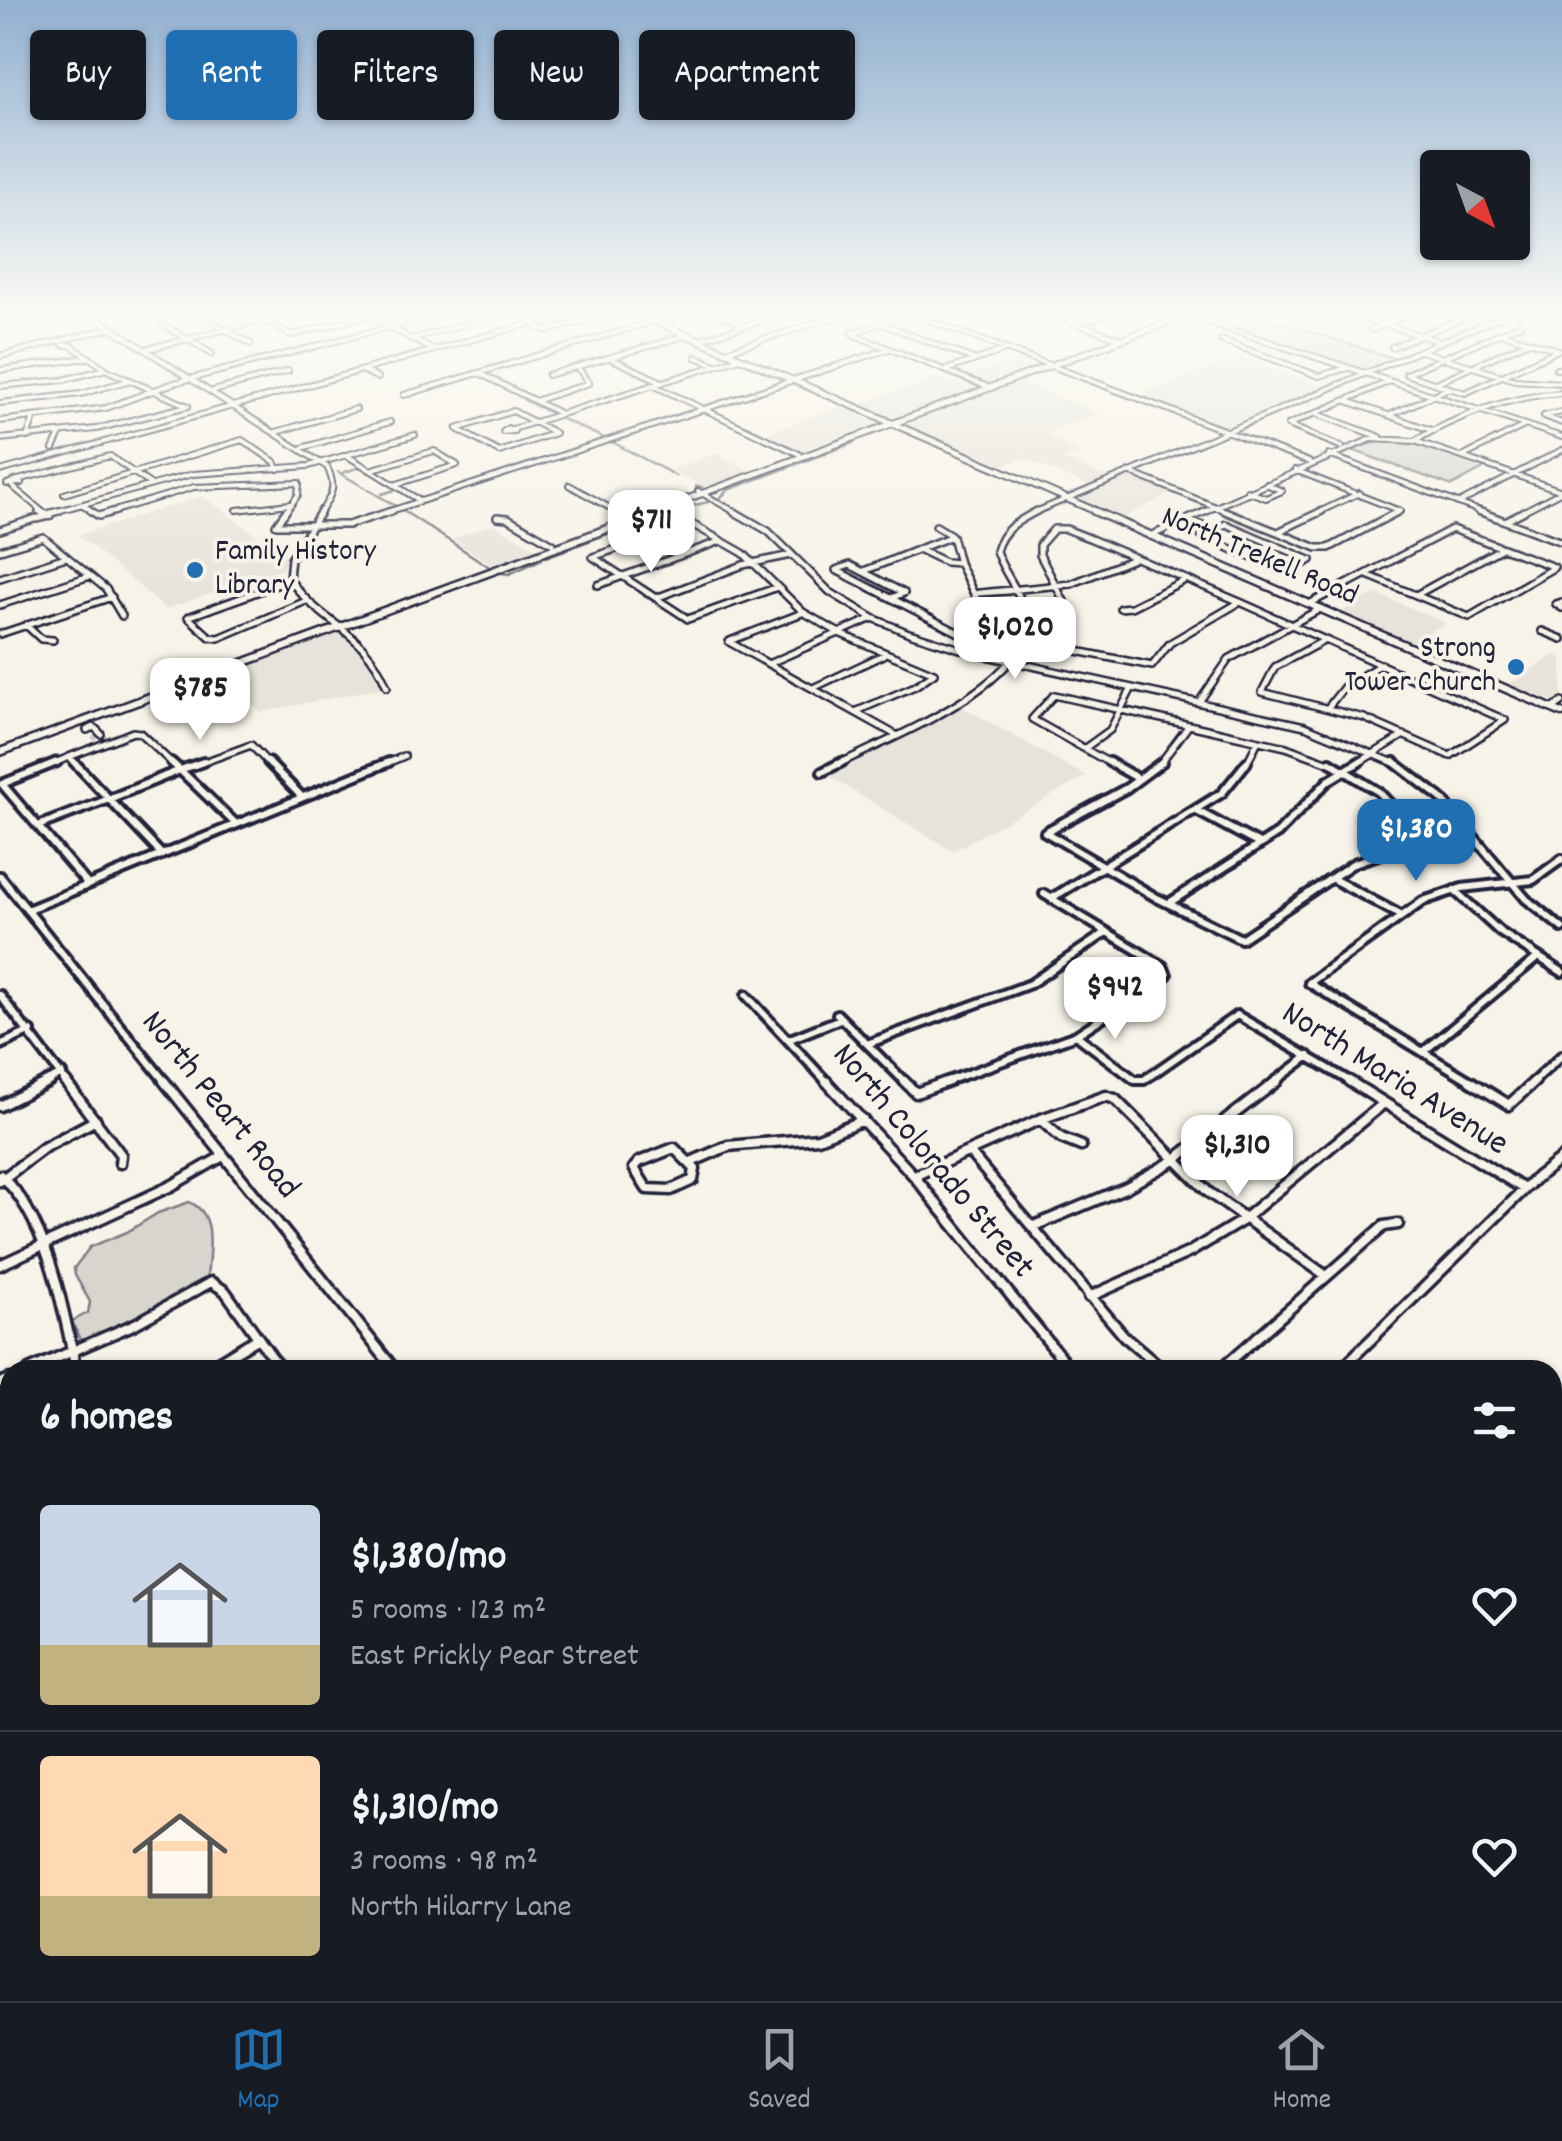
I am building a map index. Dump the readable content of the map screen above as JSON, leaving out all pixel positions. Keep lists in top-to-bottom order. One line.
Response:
{"streets":{"main road":["North Trekell Road"],"street":["North Maria Avenue","North Peart Road","North Colorado Street"]},"places":["Family History Library","Strong Tower Church"],"north":"bottom right","page":{"chip":["Buy","Rent","Filters","New","Apartment"],"price":["$711","$1,020","$785","$1,380","$942","$1,310"],"heading":"6 homes","list":[{"name":"$1,380/mo","note":"5 rooms · 123 m² · East Prickly Pear Street"},{"name":"$1,310/mo","note":"3 rooms · 98 m² · North Hilarry Lane"}],"tabs":["Map","Saved","Home"]}}
